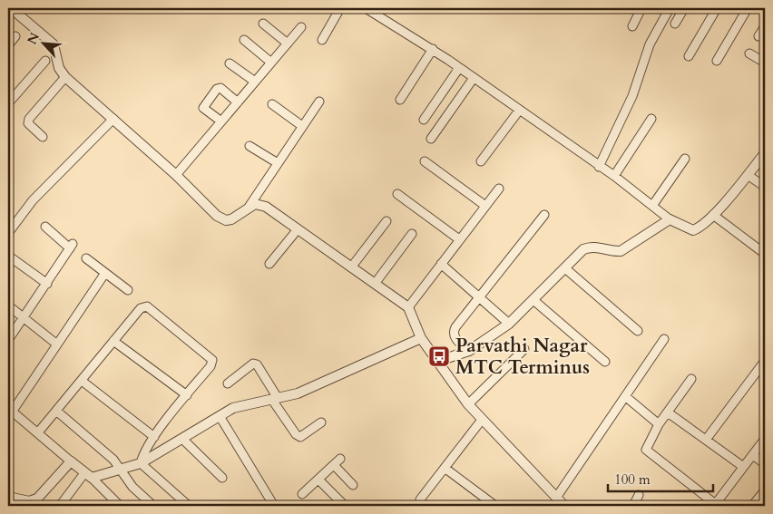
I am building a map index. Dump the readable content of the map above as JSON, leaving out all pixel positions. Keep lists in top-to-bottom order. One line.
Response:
{"places":{"bus stop":["Parvathi Nagar MTC Terminus"]},"scale_bar":"100 m","north":"top left"}
